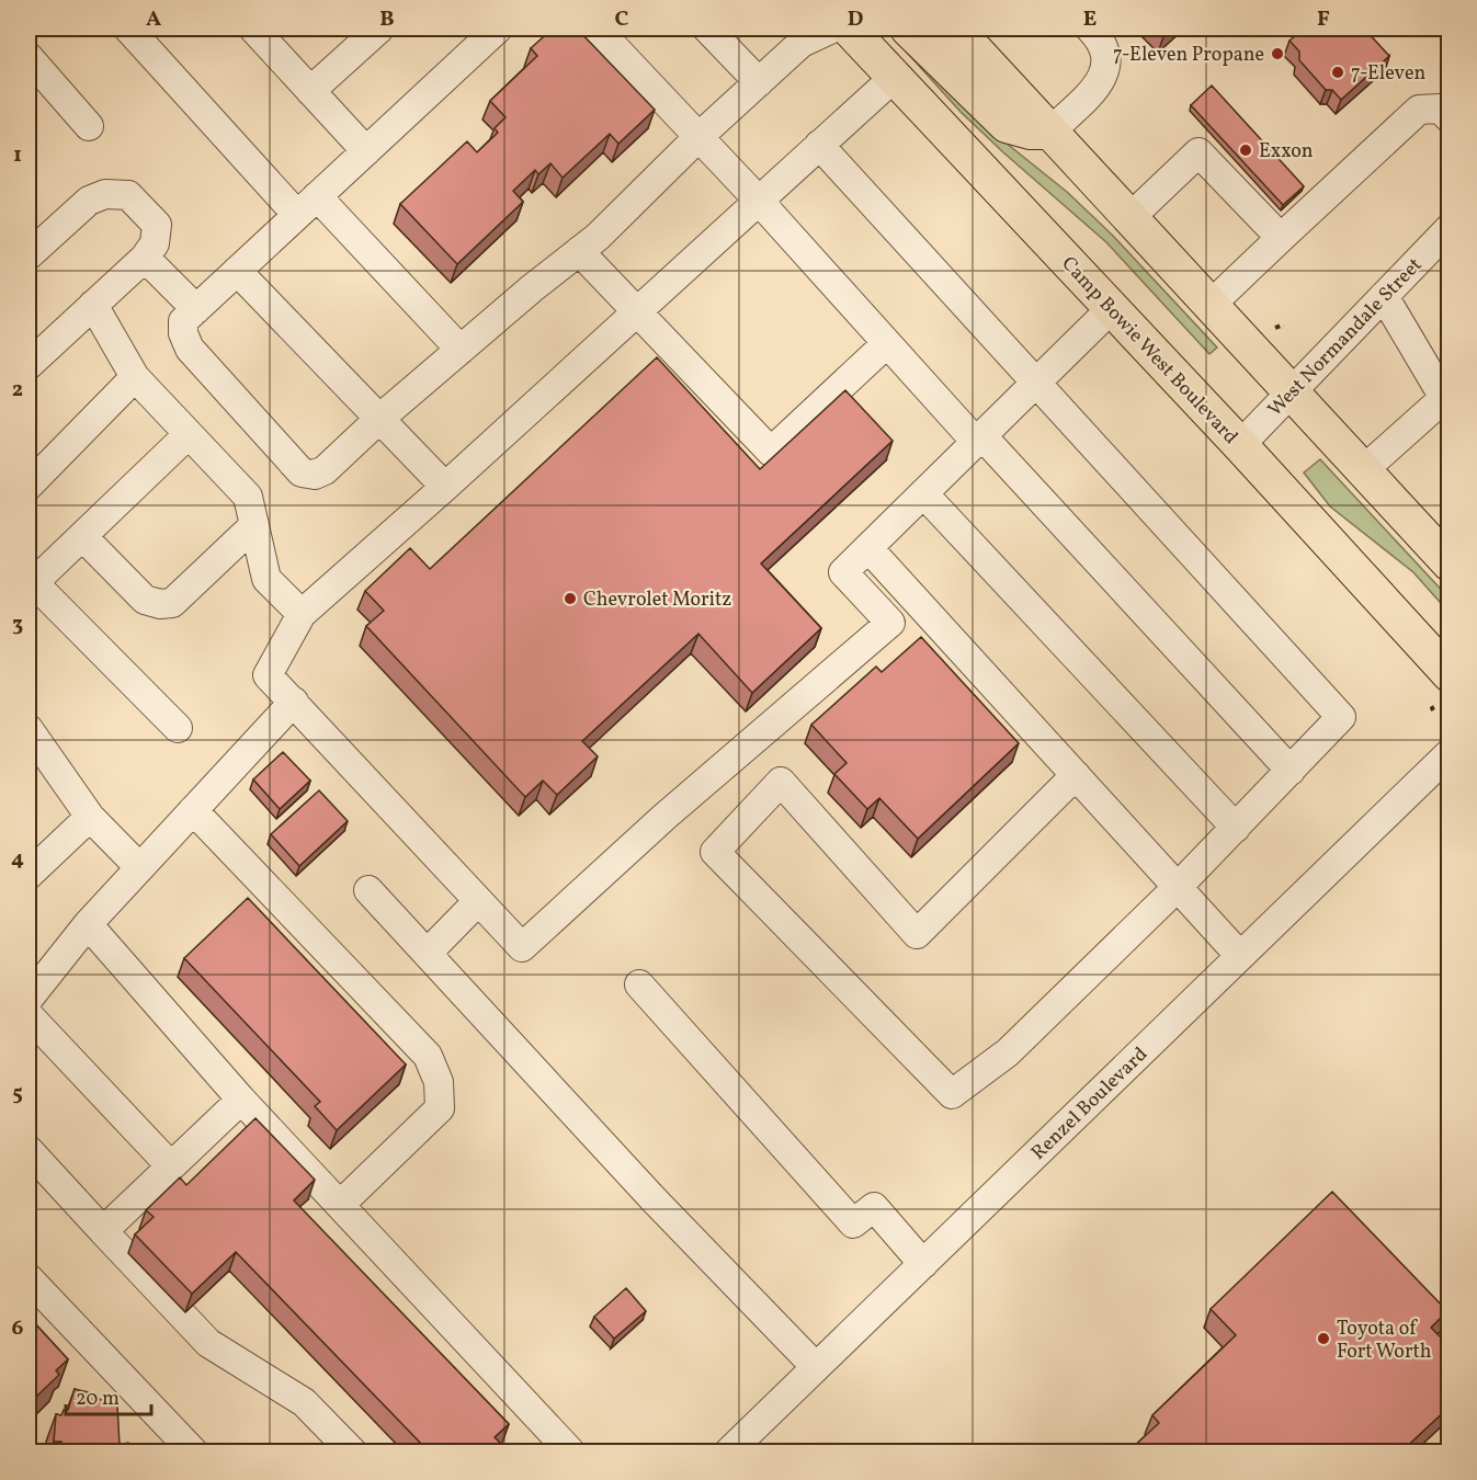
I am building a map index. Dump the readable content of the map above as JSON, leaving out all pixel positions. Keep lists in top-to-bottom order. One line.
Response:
{"streets":{"main road":["Camp Bowie West Boulevard"],"street":["West Normandale Street","Renzel Boulevard"]},"crossings":[["West Normandale Street","Camp Bowie West Boulevard"]],"places":["7-Eleven Propane","7-Eleven","Exxon","Chevrolet Moritz","Toyota of Fort Worth"],"scale_bar":"20 m","grid":{"columns":["A","B","C","D","E","F"],"rows":["1","2","3","4","5","6"]}}
